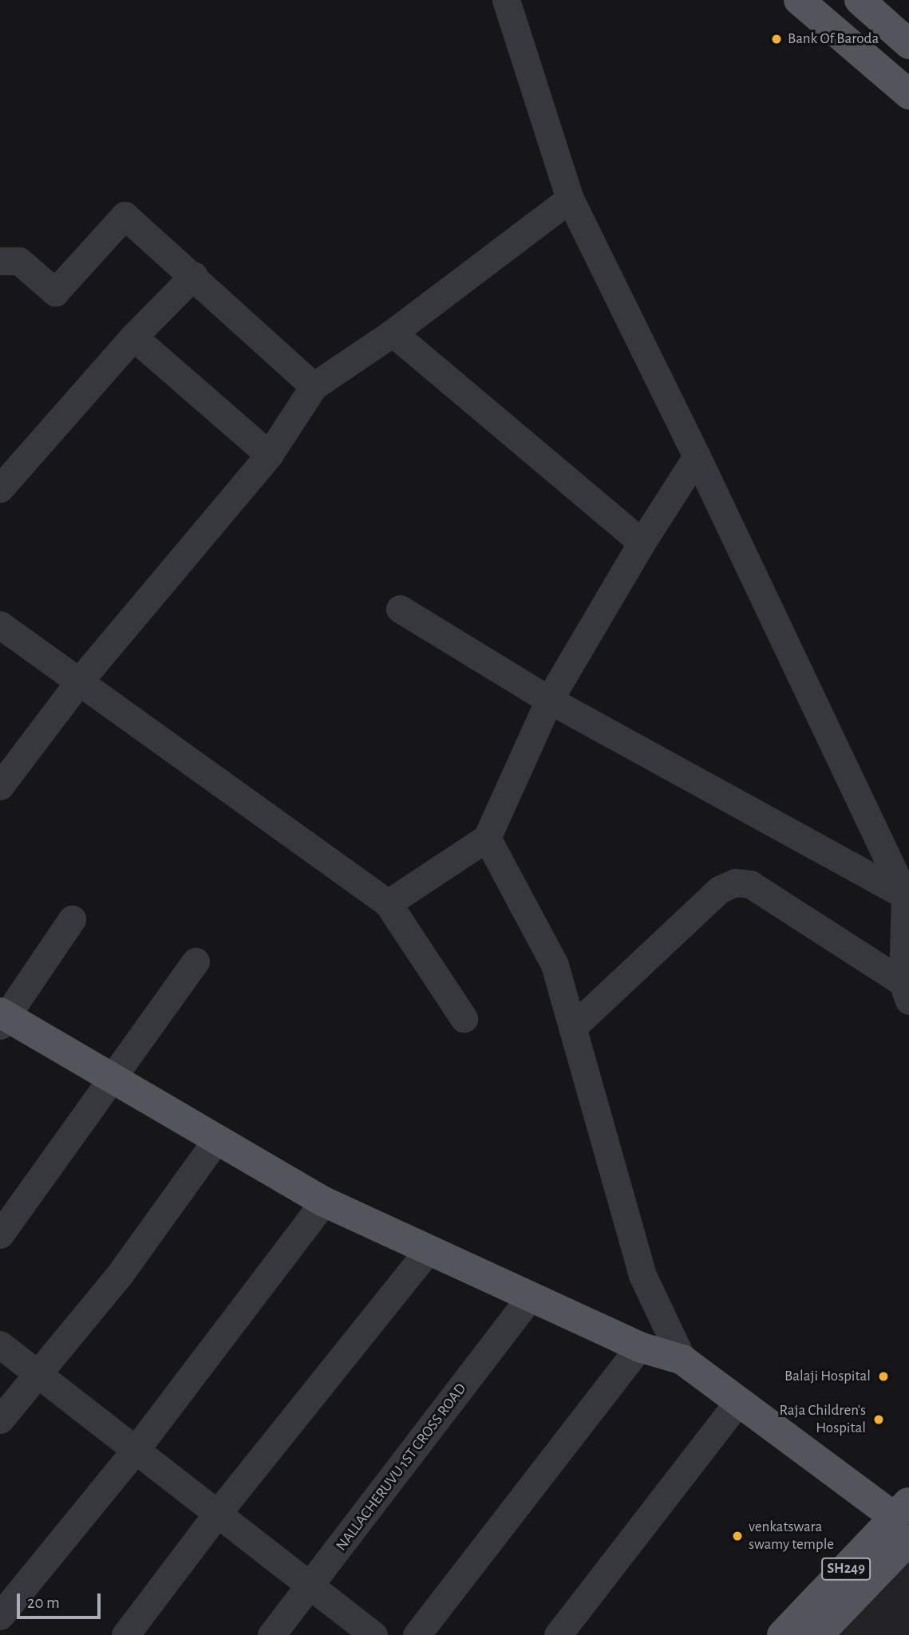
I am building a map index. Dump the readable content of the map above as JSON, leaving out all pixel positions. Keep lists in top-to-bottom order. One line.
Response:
{"streets":{"main road":["SH249"],"street":["NALLACHERUVU 1ST CROSS ROAD"]},"places":["Bank Of Baroda","Balaji Hospital","Raja Children's Hospital","venkatswara swamy temple"],"scale_bar":"20 m"}
